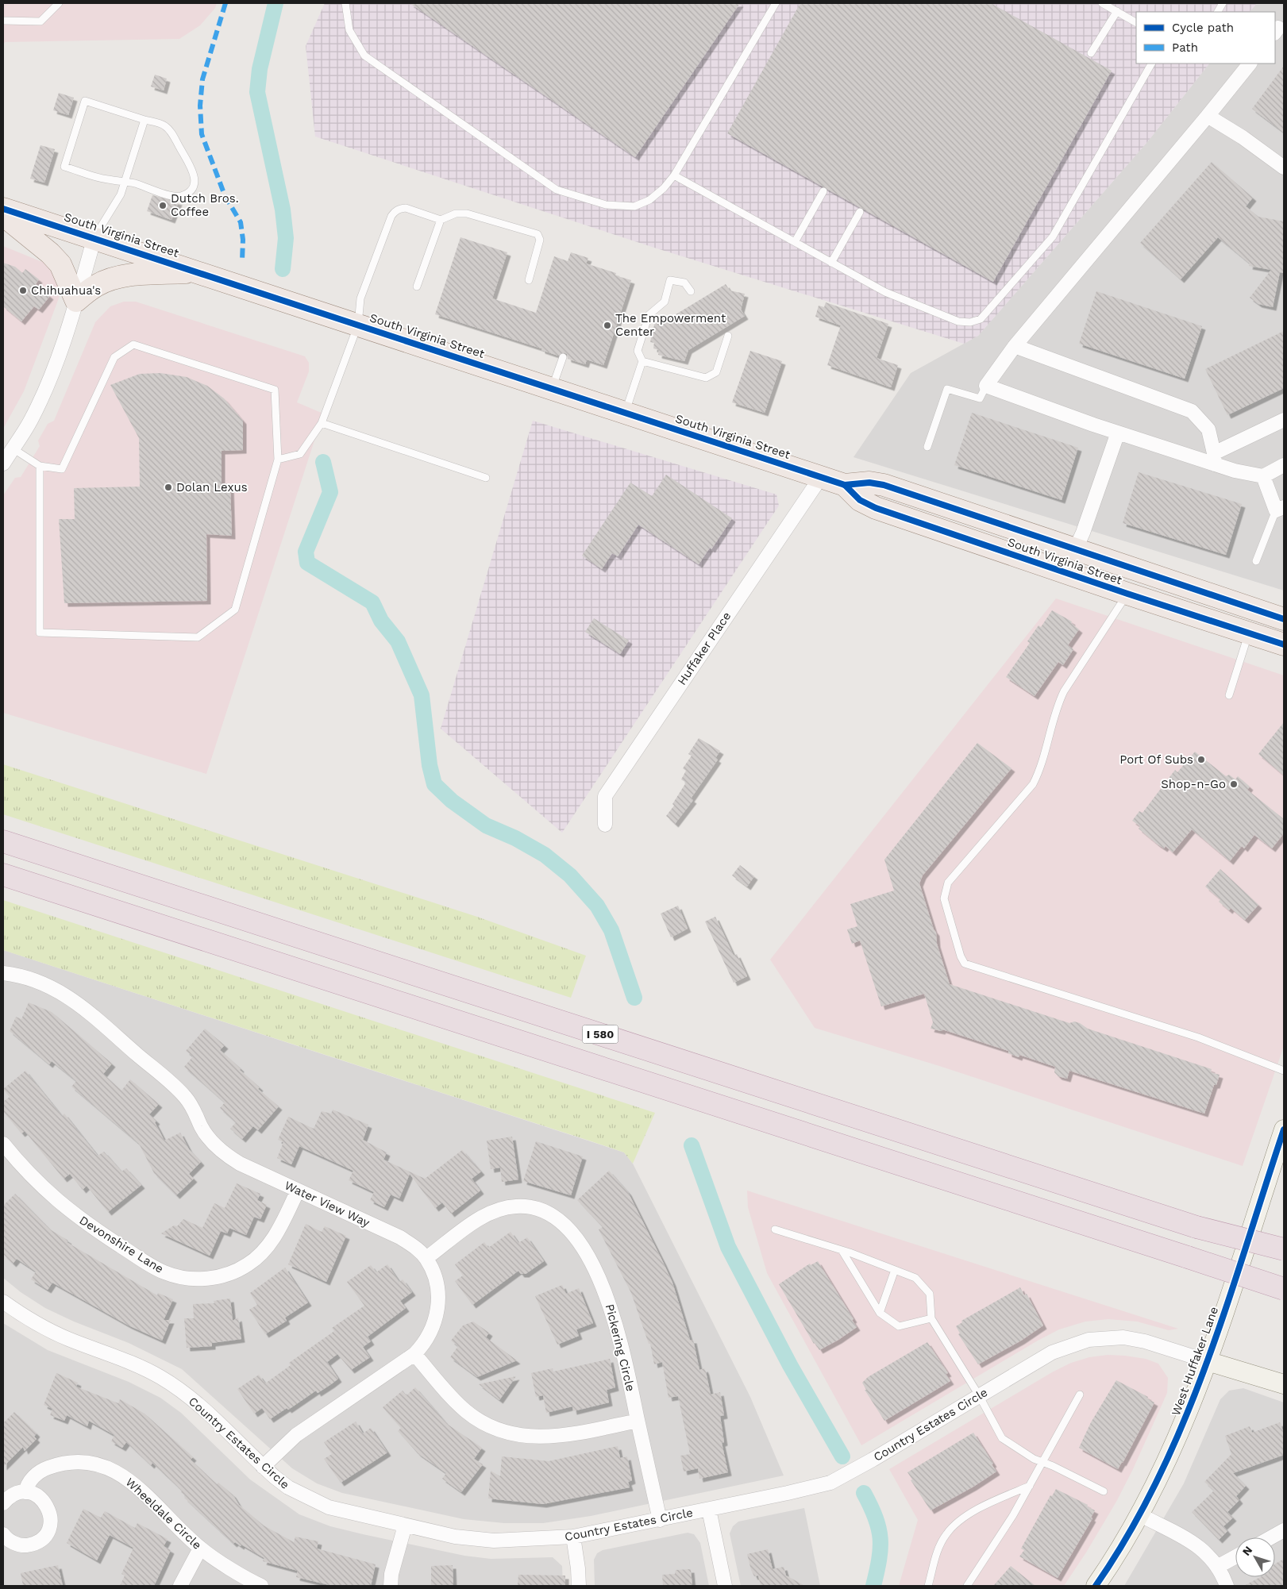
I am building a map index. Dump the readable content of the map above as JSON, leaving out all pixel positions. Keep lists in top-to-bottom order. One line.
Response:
{"streets":{"highway":["I 580"],"main road":["South Virginia Street"],"street":["Huffaker Place","Water View Way","Devonshire Lane","Pickering Circle","West Huffaker Lane","Country Estates Circle","Wheeldale Circle"]},"crossings":[["South Virginia Street","Huffaker Place"],["Water View Way","Devonshire Lane"],["Water View Way","Pickering Circle"],["Water View Way","Country Estates Circle"],["Pickering Circle","Country Estates Circle"],["West Huffaker Lane","Country Estates Circle"]],"places":["Dutch Bros. Coffee","Chihuahua's","The Empowerment Center","Dolan Lexus","Port Of Subs","Shop-n-Go"],"legend":["Cycle path","Path"],"north":"top left"}
